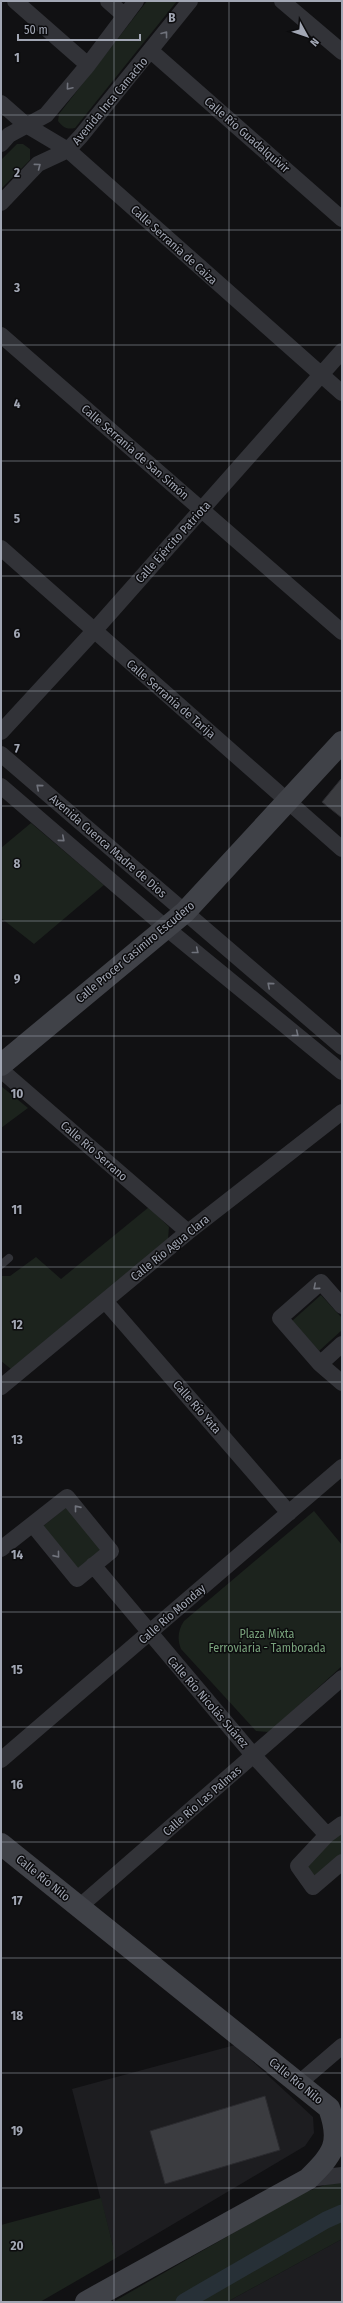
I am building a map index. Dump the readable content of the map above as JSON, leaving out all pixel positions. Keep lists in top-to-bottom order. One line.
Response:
{"streets":{"main road":["Calle Procer Casimiro Escudero","Calle Río Nilo"],"street":["Avenida Inca Camacho","Calle Río Guadalquivir","Calle Serranía de Caiza","Calle Serranía de San Simón","Calle Ejército Patriota","Calle Serranía de Tarija","Avenida Cuenca Madre de Dios","Calle Río Serrano","Calle Río Agua Clara","Calle Río Yata","Calle Río Monday","Calle Río Nicolás Suárez","Calle Río Las Palmas"]},"crossings":[["Avenida Inca Camacho","Calle Río Guadalquivir"],["Avenida Inca Camacho","Calle Serranía de Caiza"],["Calle Serranía de Caiza","Calle Ejército Patriota"],["Calle Serranía de San Simón","Calle Ejército Patriota"],["Calle Ejército Patriota","Calle Serranía de Tarija"],["Calle Serranía de Tarija","Calle Procer Casimiro Escudero"],["Avenida Cuenca Madre de Dios","Calle Procer Casimiro Escudero"],["Calle Río Serrano","Calle Río Agua Clara"],["Calle Río Agua Clara","Calle Río Yata"],["Calle Río Yata","Calle Río Monday"],["Calle Río Monday","Calle Río Nicolás Suárez"],["Calle Río Nicolás Suárez","Calle Río Las Palmas"],["Calle Río Las Palmas","Calle Río Nilo"]],"parks":["Plaza Mixta Ferroviaria - Tamborada"],"scale_bar":"50 m","north":"bottom right","grid":{"columns":["B"],"rows":["1","2","3","4","5","6","7","8","9","10","11","12","13","14","15","16","17","18","19","20"]}}
